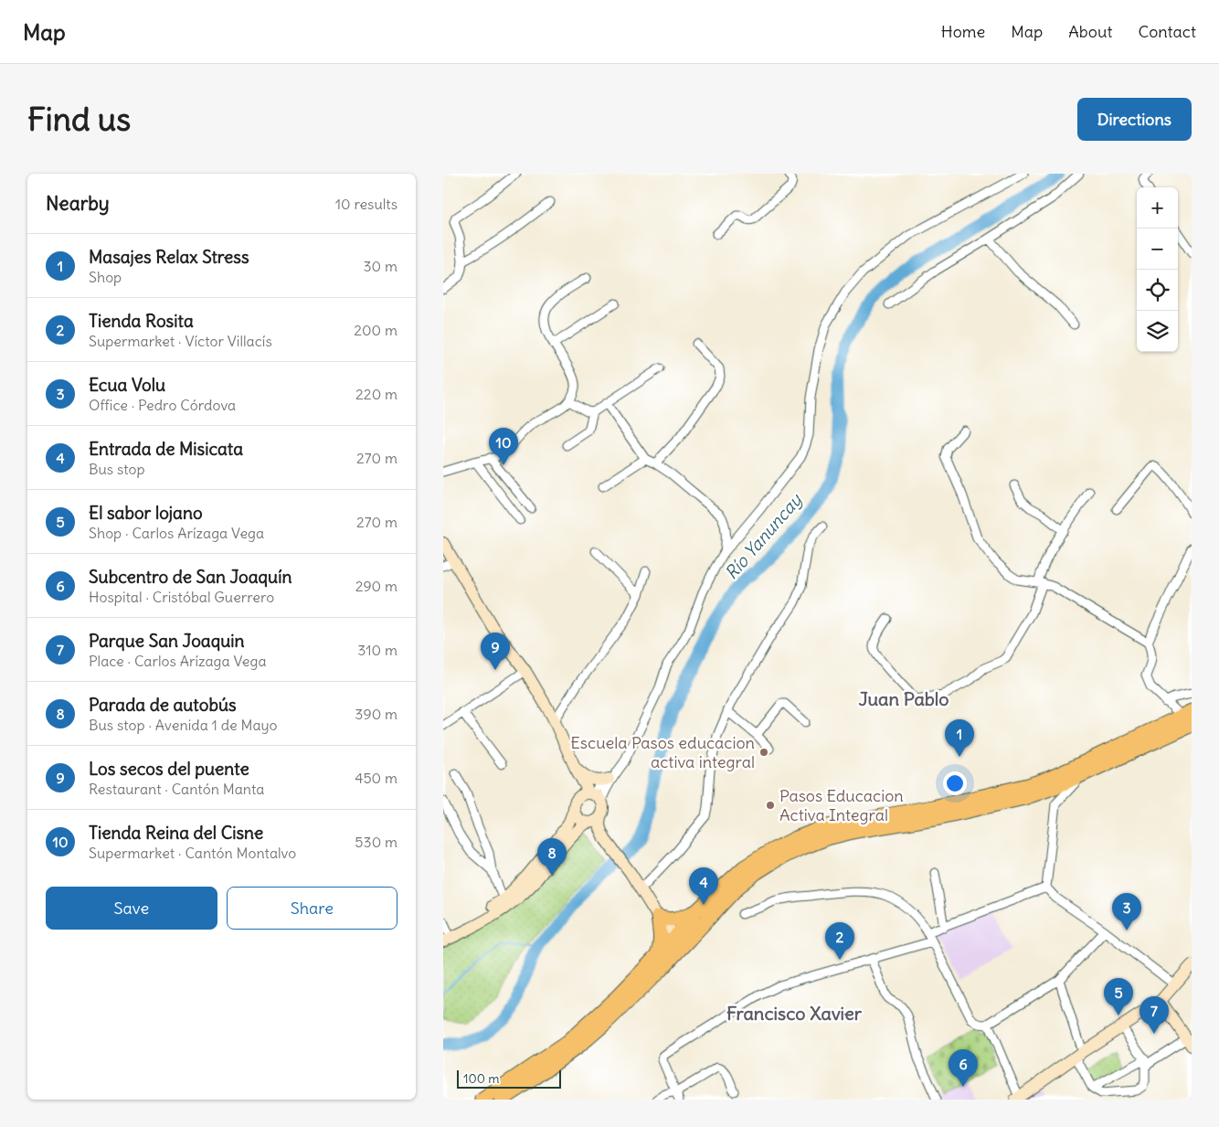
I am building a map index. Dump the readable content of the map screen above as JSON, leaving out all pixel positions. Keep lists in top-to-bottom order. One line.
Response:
{"districts":["Juan Pablo","Francisco Xavier"],"water":["Río Yanuncay"],"places":["Escuela Pasos educacion activa integral","Pasos Educacion Activa Integral"],"scale_bar":"100 m","page":{"header":"Map","nav":["Home","Map","About","Contact"],"buttons":["Directions",["Save","Share"]],"title":"Find us","heading":["Nearby","10 results"],"map_buttons":["+","−"],"list":[{"mark":"1","name":"Masajes Relax Stress","note":"Shop","value":"30 m"},{"mark":"2","name":"Tienda Rosita","note":"Supermarket · Víctor Villacís","value":"200 m"},{"mark":"3","name":"Ecua Volu","note":"Office · Pedro Córdova","value":"220 m"},{"mark":"4","name":"Entrada de Misicata","note":"Bus stop","value":"270 m"},{"mark":"5","name":"El sabor lojano","note":"Shop · Carlos Arízaga Vega","value":"270 m"},{"mark":"6","name":"Subcentro de San Joaquín","note":"Hospital · Cristóbal Guerrero","value":"290 m"},{"mark":"7","name":"Parque San Joaquin","note":"Place · Carlos Arízaga Vega","value":"310 m"},{"mark":"8","name":"Parada de autobús","note":"Bus stop · Avenida 1 de Mayo","value":"390 m"},{"mark":"9","name":"Los secos del puente","note":"Restaurant · Cantón Manta","value":"450 m"},{"mark":"10","name":"Tienda Reina del Cisne","note":"Supermarket · Cantón Montalvo","value":"530 m"}],"pins":["10","9","1","8","4","3","2","5","7","6"],"scale":"100 m"}}
